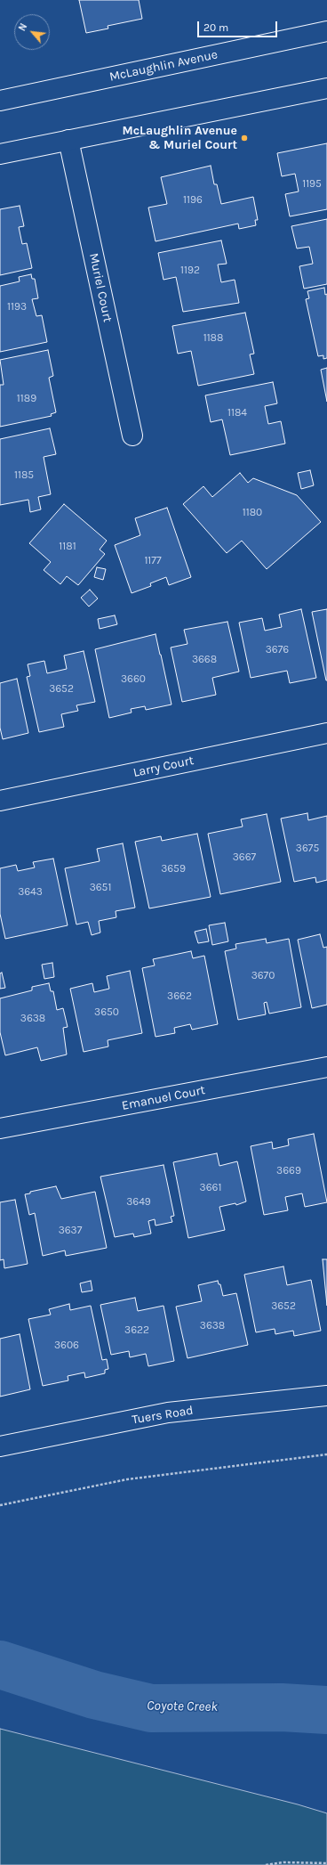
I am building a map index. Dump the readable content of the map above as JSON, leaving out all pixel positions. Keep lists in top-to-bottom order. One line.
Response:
{"streets":{"street":["McLaughlin Avenue","Muriel Court","Larry Court","Emanuel Court","Tuers Road"]},"water":["Coyote Creek"],"places":["McLaughlin Avenue & Muriel Court"],"house_numbers":["1195","1196","1192","1193","1188","1189","1184","1185","1180","1181","1177","3676","3668","3660","3652","3675","3667","3659","3651","3643","3670","3662","3650","3638","3669","3661","3649","3637","3652","3638","3622","3606"],"scale_bar":"20 m","north":"top left"}
